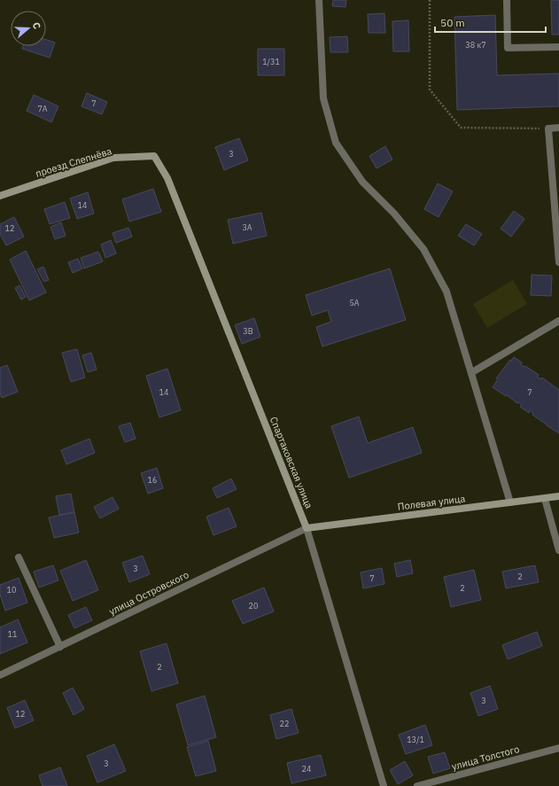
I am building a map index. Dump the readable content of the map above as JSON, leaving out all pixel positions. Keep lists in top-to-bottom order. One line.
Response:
{"streets":{"street":["проезд Слепнёва","Спартаковская улица","Полевая улица","улица Островского","улица Толстого"]},"crossings":[["проезд Слепнёва","Спартаковская улица"],["Спартаковская улица","Полевая улица"],["Спартаковская улица","улица Островского"],["Полевая улица","улица Островского"]],"house_numbers":["38 к7","1/31","7","7А","3","14","3А","12","5А","3В","14","7","16","3","2","7","2","10","20","11","2","3","12","22","13/1","3","24"],"scale_bar":"50 m","north":"right"}
